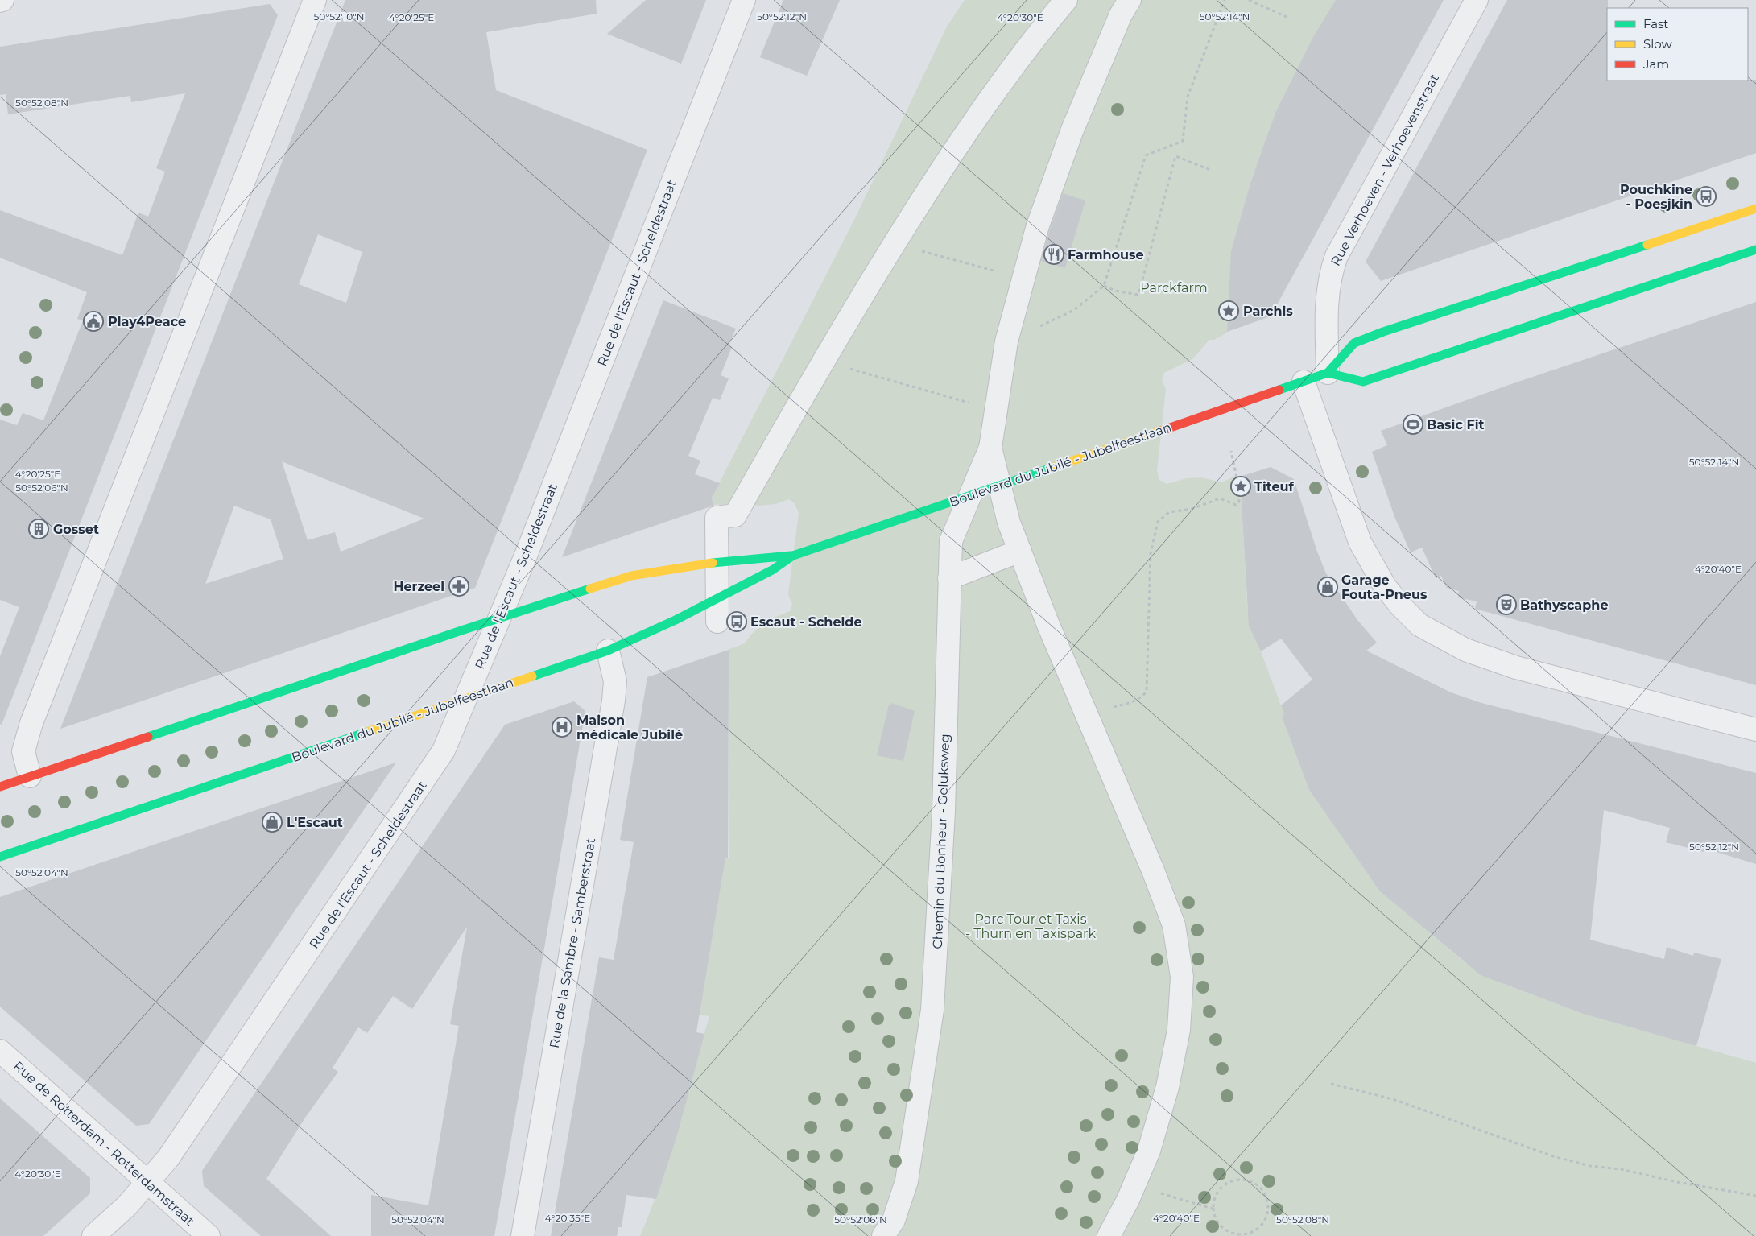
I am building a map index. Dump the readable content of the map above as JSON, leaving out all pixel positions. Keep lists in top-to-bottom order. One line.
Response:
{"streets":{"main road":["Boulevard du Jubilé - Jubelfeestlaan"],"street":["Rue Verhoeven - Verhoevenstraat","Rue de l'Escaut - Scheldestraat","Chemin du Bonheur - Geluksweg","Rue de la Sambre - Samberstraat","Rue de Rotterdam - Rotterdamstraat"]},"crossings":[["Rue Verhoeven - Verhoevenstraat","Boulevard du Jubilé - Jubelfeestlaan"],["Rue de l'Escaut - Scheldestraat","Boulevard du Jubilé - Jubelfeestlaan"],["Rue de l'Escaut - Scheldestraat","Rue de Rotterdam - Rotterdamstraat"],["Boulevard du Jubilé - Jubelfeestlaan","Rue de la Sambre - Samberstraat"]],"parks":["Parckfarm","Parc Tour et Taxis - Thurn en Taxispark"],"places":{"bus stop":["Pouchkine - Poesjkin","Escaut - Schelde"],"restaurant":["Farmhouse"],"place":["Parchis","Titeuf"],"public building":["Play4Peace"],"sports":["Basic Fit"],"building":["Gosset"],"pharmacy":["Herzeel"],"shop":["Garage Fouta-Pneus","L'Escaut"],"theatre":["Bathyscaphe"],"hospital":["Maison médicale Jubilé"]},"legend":["Fast","Slow","Jam"],"coordinates":["50°52'10\"N","50°52'12\"N","50°52'14\"N","4°20'25\"E","4°20'30\"E","50°52'08\"N","50°52'06\"N","4°20'40\"E","50°52'04\"N","4°20'35\"E"]}
